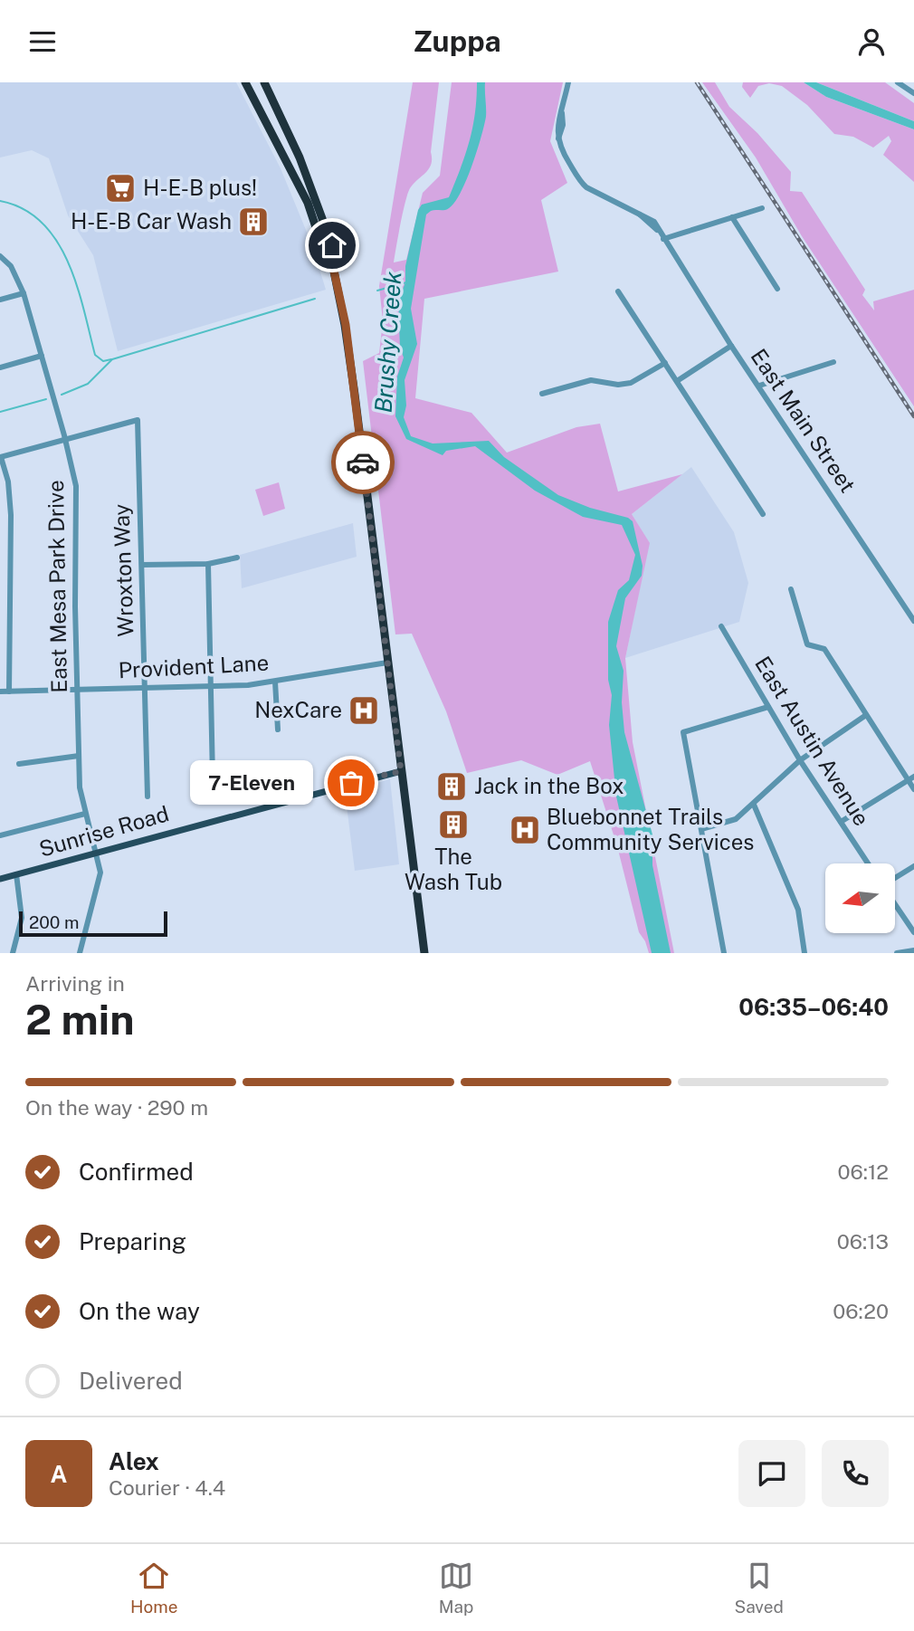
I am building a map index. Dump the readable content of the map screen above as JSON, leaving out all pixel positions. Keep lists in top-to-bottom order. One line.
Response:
{"streets":{"main road":["Sunrise Road"],"street":["East Main Street","Wroxton Way","East Mesa Park Drive","Provident Lane","East Austin Avenue"]},"crossings":[["Wroxton Way","East Mesa Park Drive"],["Wroxton Way","Provident Lane"],["East Mesa Park Drive","Provident Lane"],["East Mesa Park Drive","Sunrise Road"]],"water":["Brushy Creek"],"places":{"supermarket":["H-E-B plus!"],"building":["H-E-B Car Wash","Jack in the Box","The Wash Tub"],"hospital":["NexCare","Bluebonnet Trails Community Services"],"other":["7-Eleven"]},"scale_bar":"200 m","north":"left","page":{"header":"Zuppa","bubble":"7-Eleven","scale":"200 m","heading":["2 min","Arriving in","06:35–06:40"],"panel":["Alex","Courier · 4.4"],"bar":"On the way · 290 m","list":[["Confirmed","06:12"],["Preparing","06:13"],["On the way","06:20"],"Delivered"],"round":"A","tabs":["Home","Map","Saved"]}}
